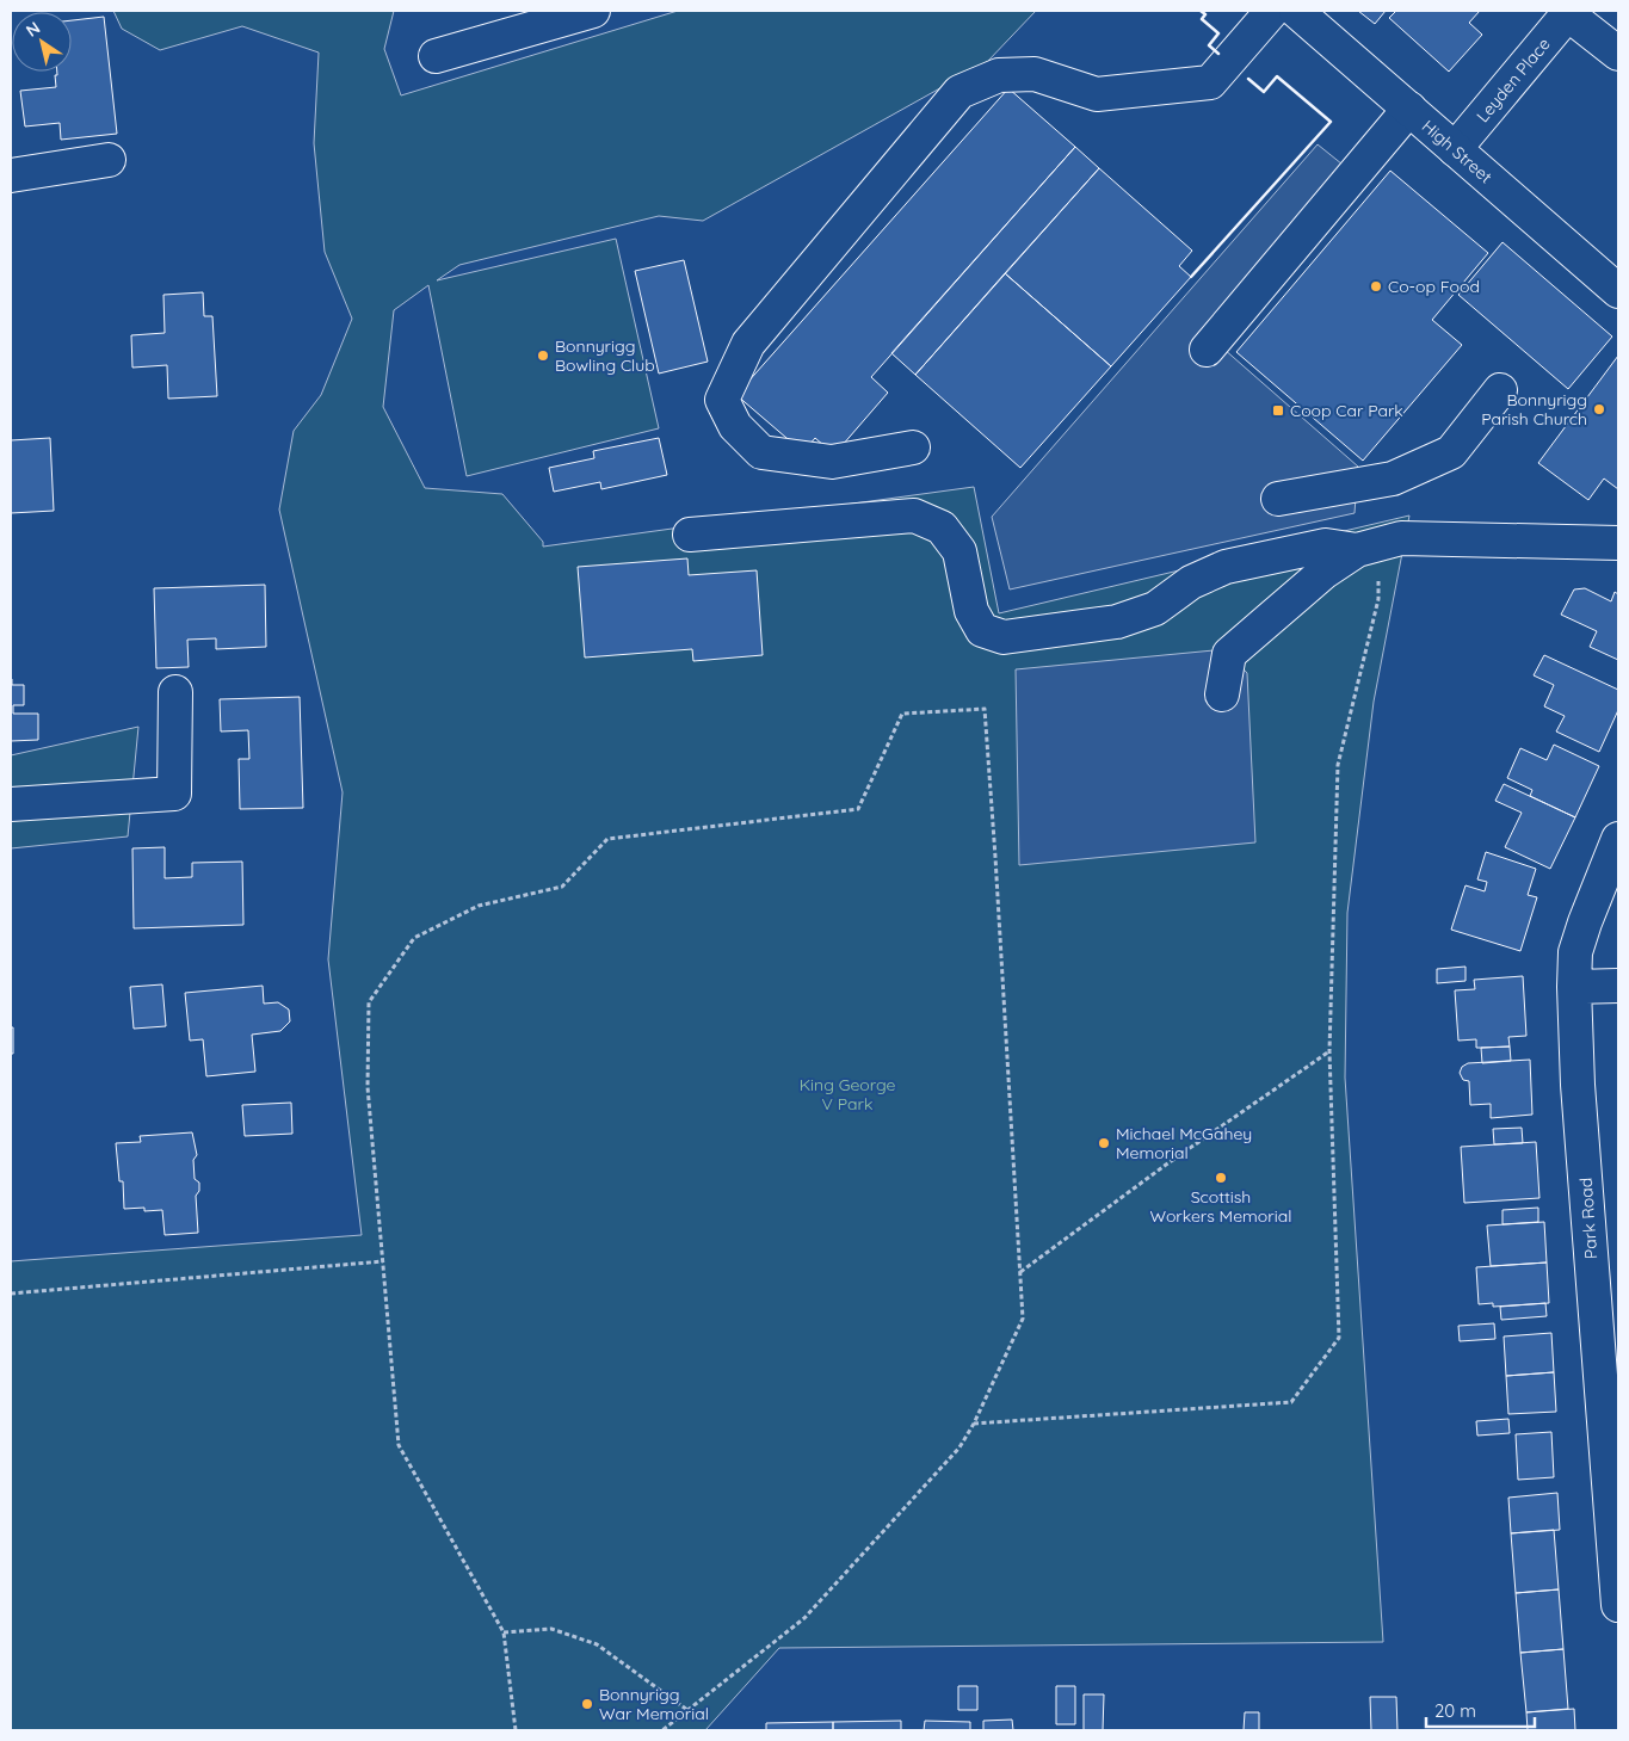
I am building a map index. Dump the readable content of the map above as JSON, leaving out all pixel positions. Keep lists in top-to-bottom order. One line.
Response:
{"streets":{"street":["Leyden Place","High Street","Park Road"]},"crossings":[["Leyden Place","High Street"]],"parks":["King George V Park"],"places":{"other":["Co-op Food","Bonnyrigg Bowling Club","Bonnyrigg Parish Church","Michael McGahey Memorial","Scottish Workers Memorial","Bonnyrigg War Memorial"],"transit":["Coop Car Park"]},"scale_bar":"20 m","north":"top left"}
